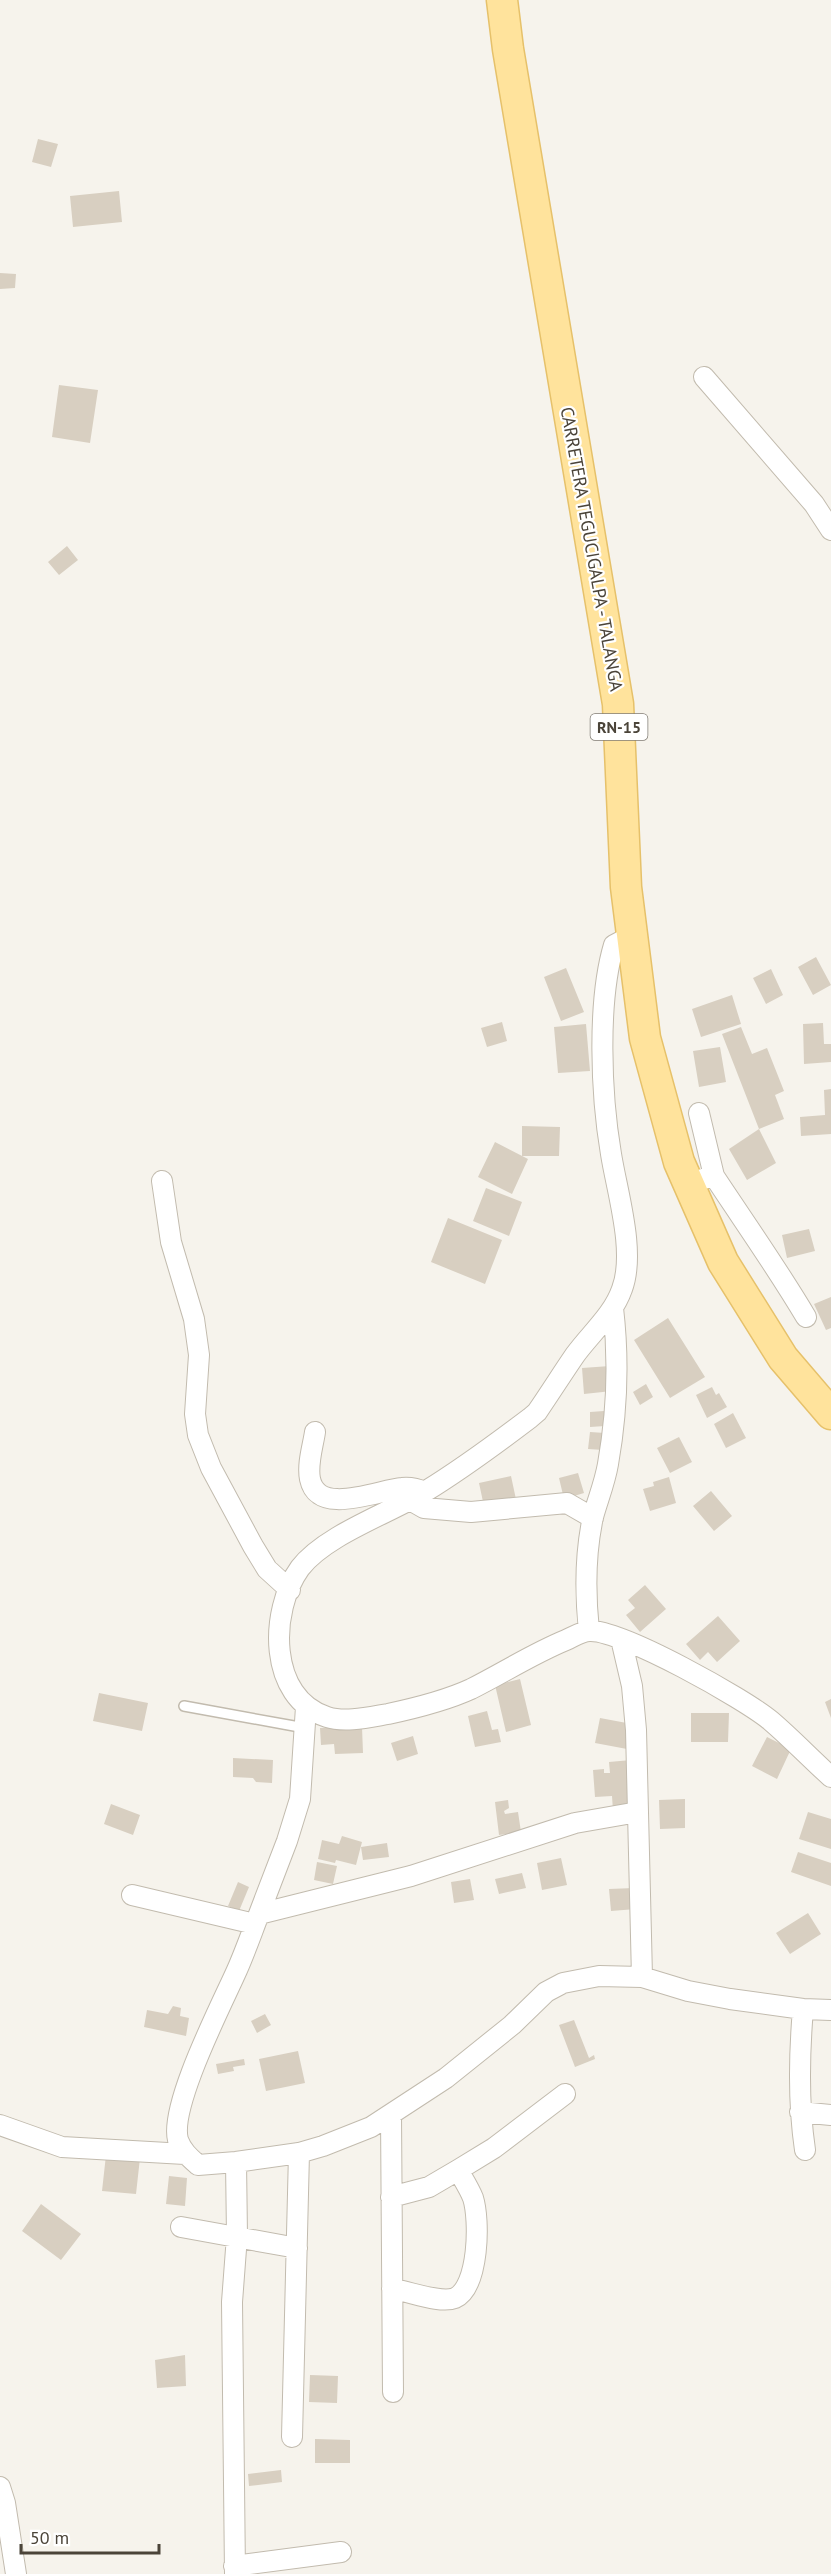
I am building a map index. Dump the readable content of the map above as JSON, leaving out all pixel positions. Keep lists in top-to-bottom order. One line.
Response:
{"streets":{"main road":["CARRETERA TEGUCIGALPA - TALANGA","RN-15"]},"scale_bar":"50 m"}
